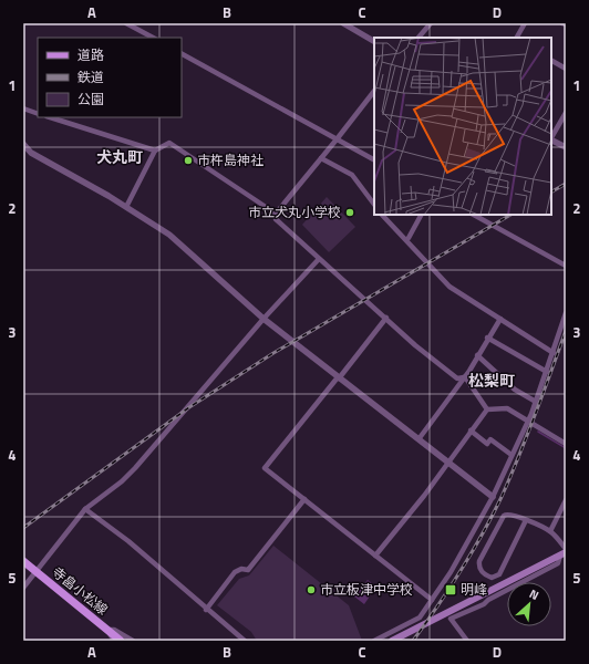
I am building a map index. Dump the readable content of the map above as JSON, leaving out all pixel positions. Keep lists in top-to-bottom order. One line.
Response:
{"streets":{"main road":["寺畠小松線"]},"districts":["犬丸町","松梨町"],"places":{"other":["市杵島神社","市立犬丸小学校","市立板津中学校"],"transit":["明峰"]},"legend":["道路","鉄道","公園"],"north":"top right","grid":{"columns":["A","B","C","D"],"rows":["1","2","3","4","5"]}}
